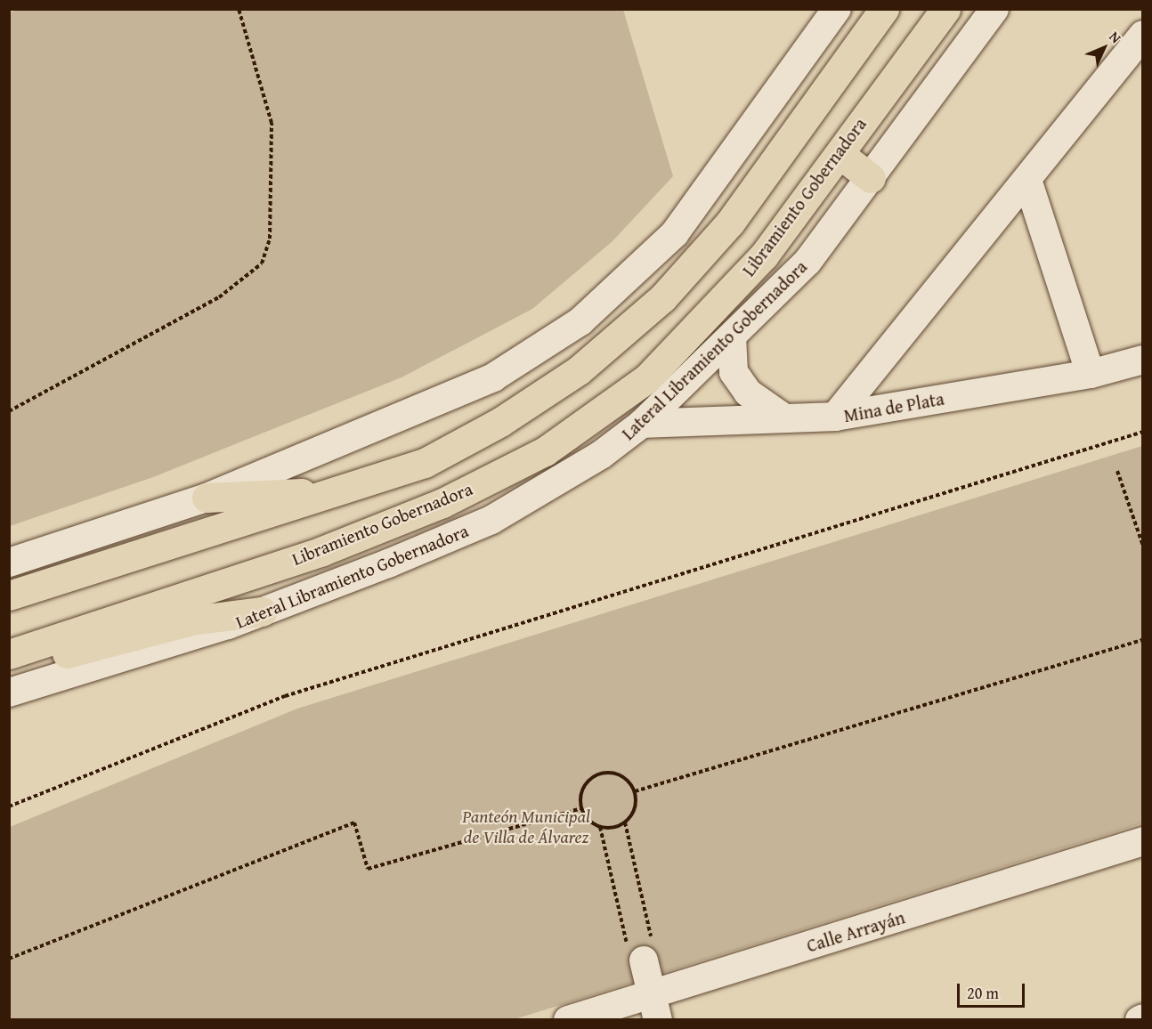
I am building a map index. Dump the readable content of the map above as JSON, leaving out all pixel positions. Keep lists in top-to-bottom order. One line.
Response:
{"streets":{"highway":["Libramiento Gobernadora"],"street":["Lateral Libramiento Gobernadora","Mina de Plata","Calle Arrayán"]},"crossings":[["Lateral Libramiento Gobernadora","Mina de Plata"]],"parks":["Panteón Municipal de Villa de Álvarez"],"scale_bar":"20 m","north":"top right"}
